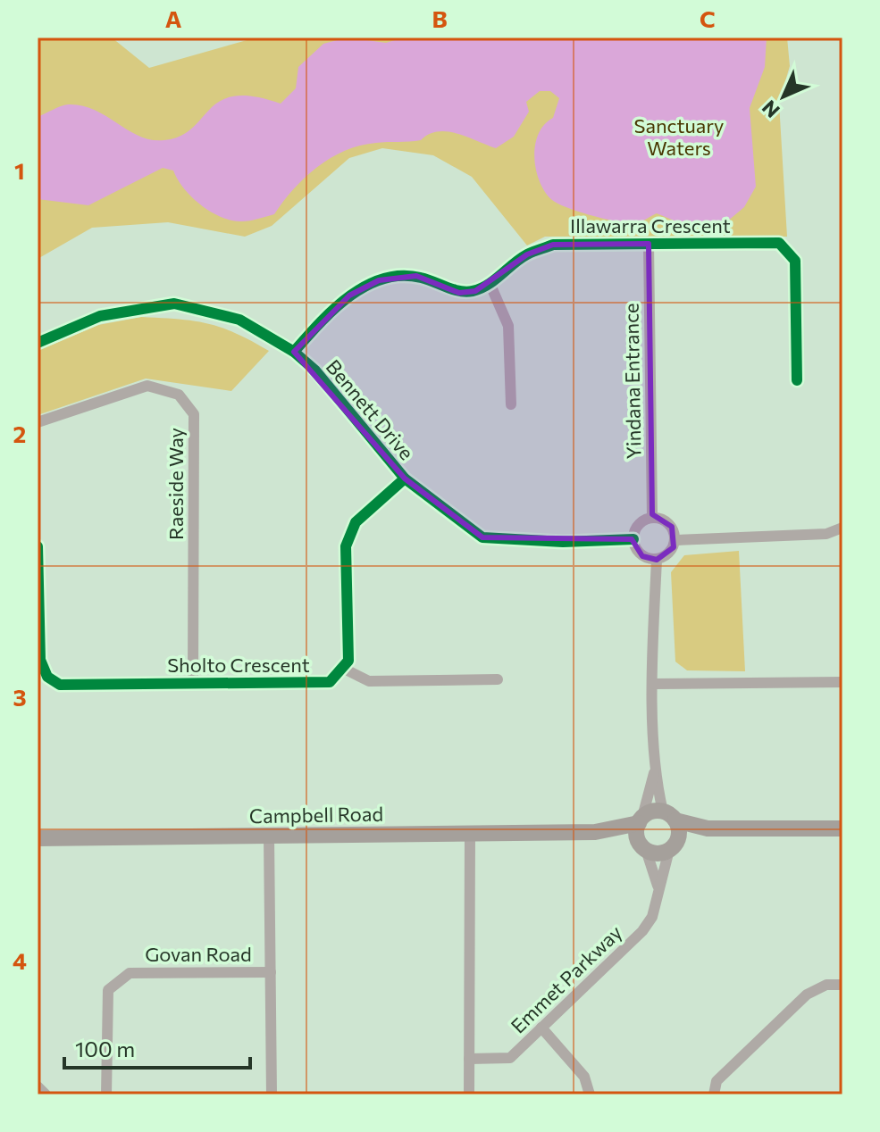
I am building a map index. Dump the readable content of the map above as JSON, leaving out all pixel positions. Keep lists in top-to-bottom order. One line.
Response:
{"streets":{"street":["Illawarra Crescent","Yindana Entrance","Bennett Drive","Raeside Way","Sholto Crescent","Campbell Road","Govan Road","Emmet Parkway"]},"crossings":[["Illawarra Crescent","Yindana Entrance"],["Illawarra Crescent","Bennett Drive"],["Yindana Entrance","Bennett Drive"],["Raeside Way","Sholto Crescent"],["Campbell Road","Emmet Parkway"]],"parks":["Sanctuary Waters"],"scale_bar":"100 m","north":"bottom left","grid":{"columns":["A","B","C"],"rows":["1","2","3","4"]}}
